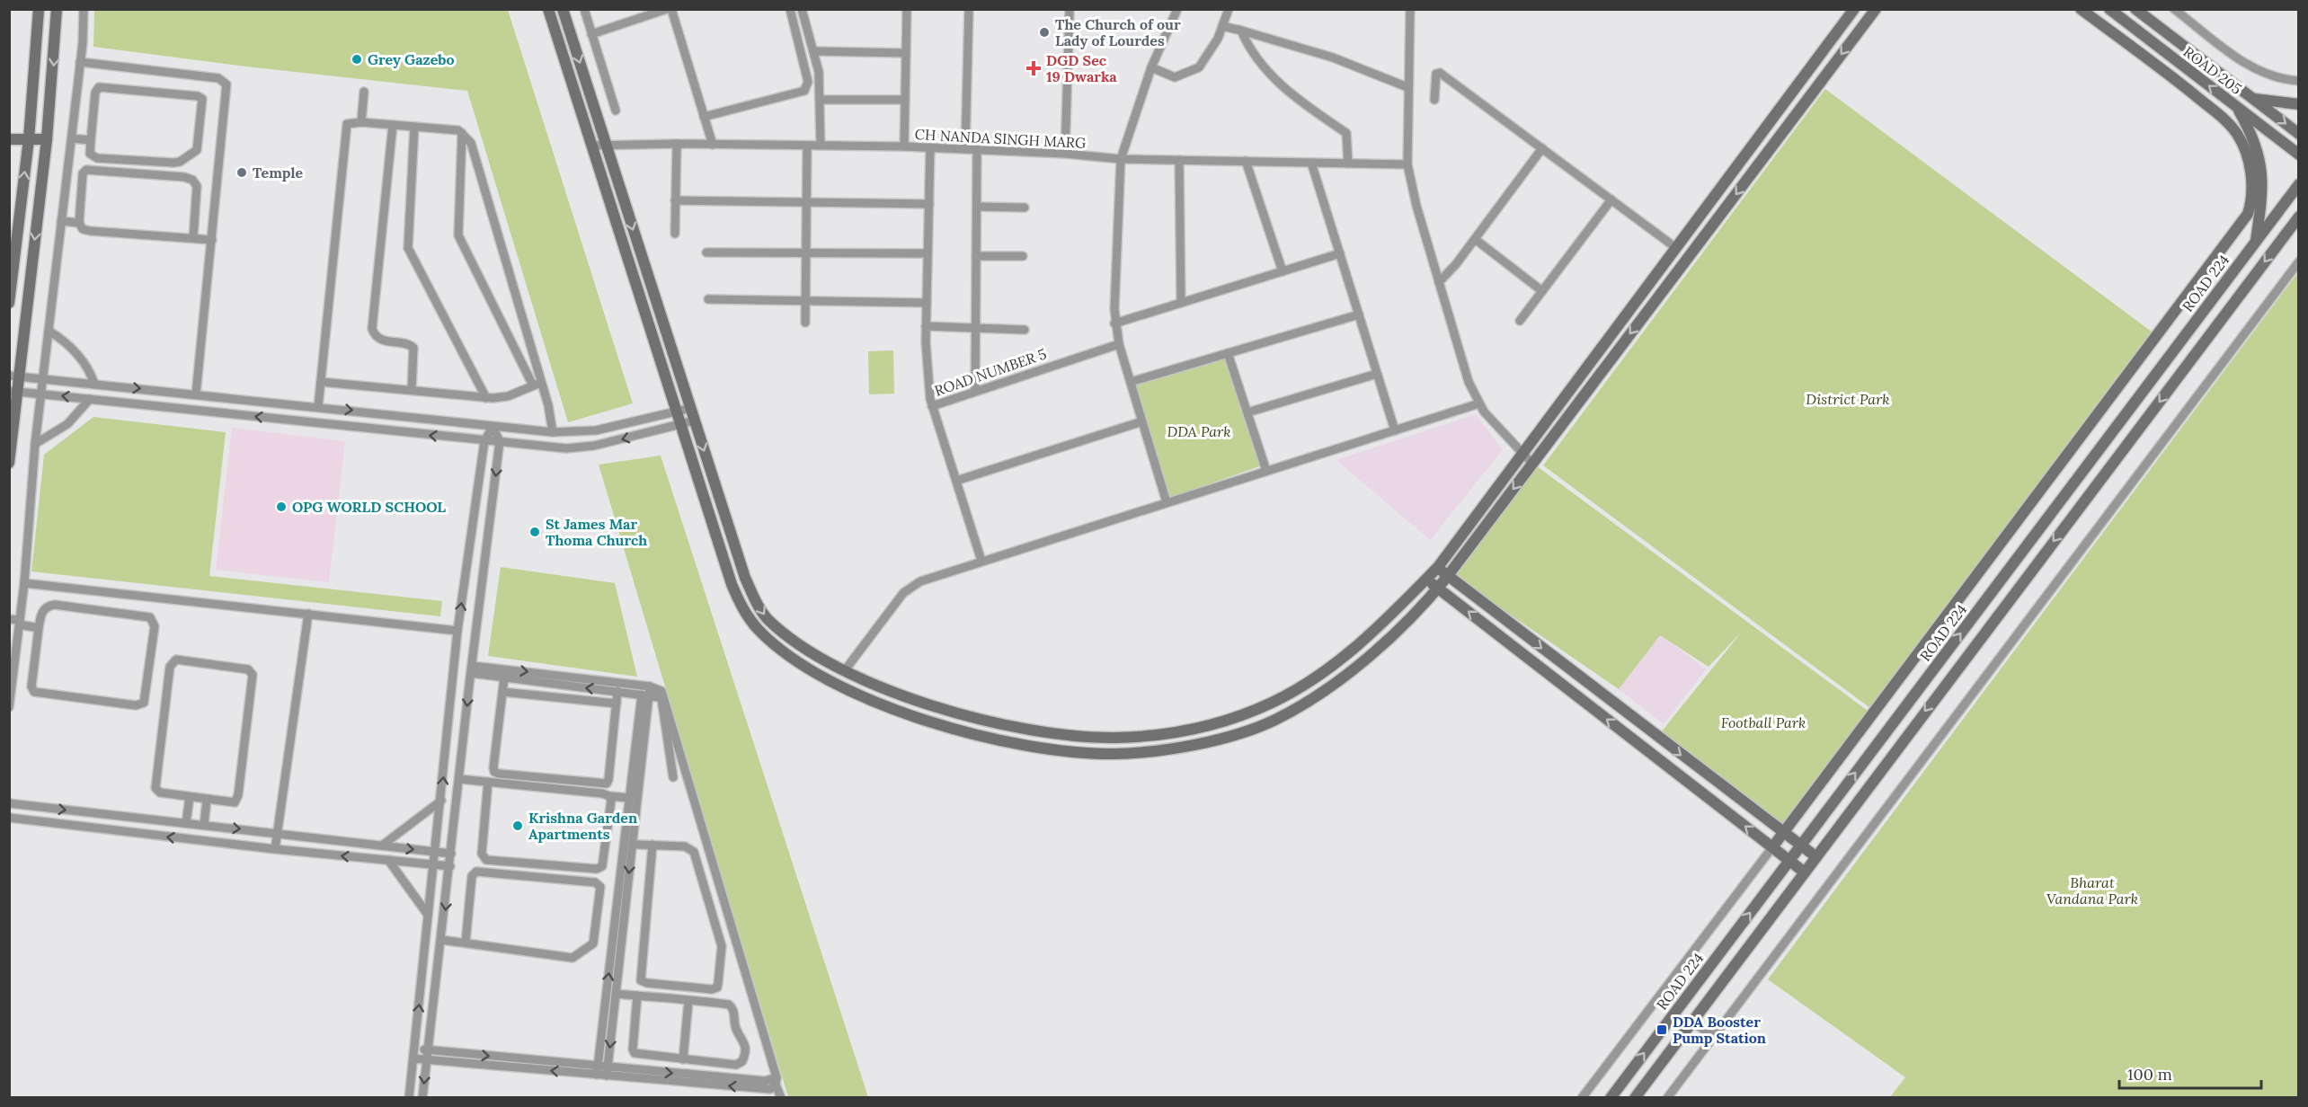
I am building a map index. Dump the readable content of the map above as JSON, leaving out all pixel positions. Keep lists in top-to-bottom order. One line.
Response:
{"streets":{"street":["ROAD 205","CH NANDA SINGH MARG","ROAD 224","ROAD NUMBER 5"]},"parks":["District Park","DDA Park","Football Park","Bharat Vandana Park"],"places":{"other":["The Church of our Lady of Lourdes","Grey Gazebo","Temple","OPG WORLD SCHOOL","St James Mar Thoma Church","Krishna Garden Apartments"],"health":["DGD Sec 19 Dwarka"],"transit":["DDA Booster Pump Station"]},"scale_bar":"100 m"}
